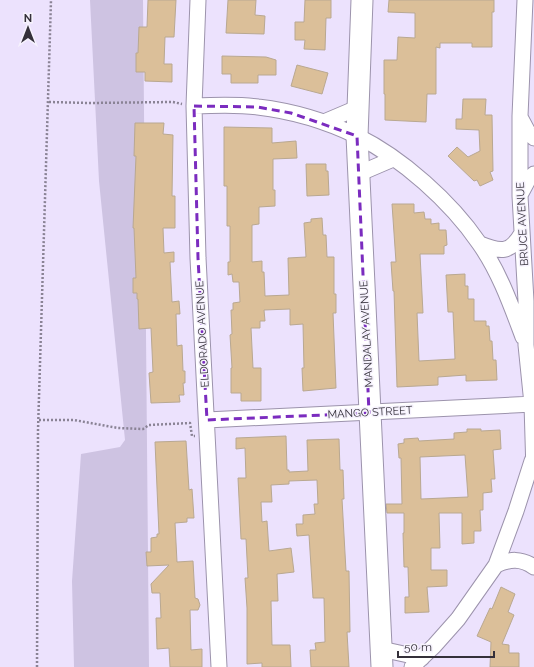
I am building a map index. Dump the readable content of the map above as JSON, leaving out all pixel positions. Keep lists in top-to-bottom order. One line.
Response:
{"streets":{"street":["BRUCE AVENUE","ELDORADO AVENUE","MANDALAY AVENUE","MANGO STREET"]},"crossings":[["BRUCE AVENUE","MANGO STREET"],["ELDORADO AVENUE","MANGO STREET"],["MANDALAY AVENUE","MANGO STREET"]],"scale_bar":"50 m","north":"top"}
